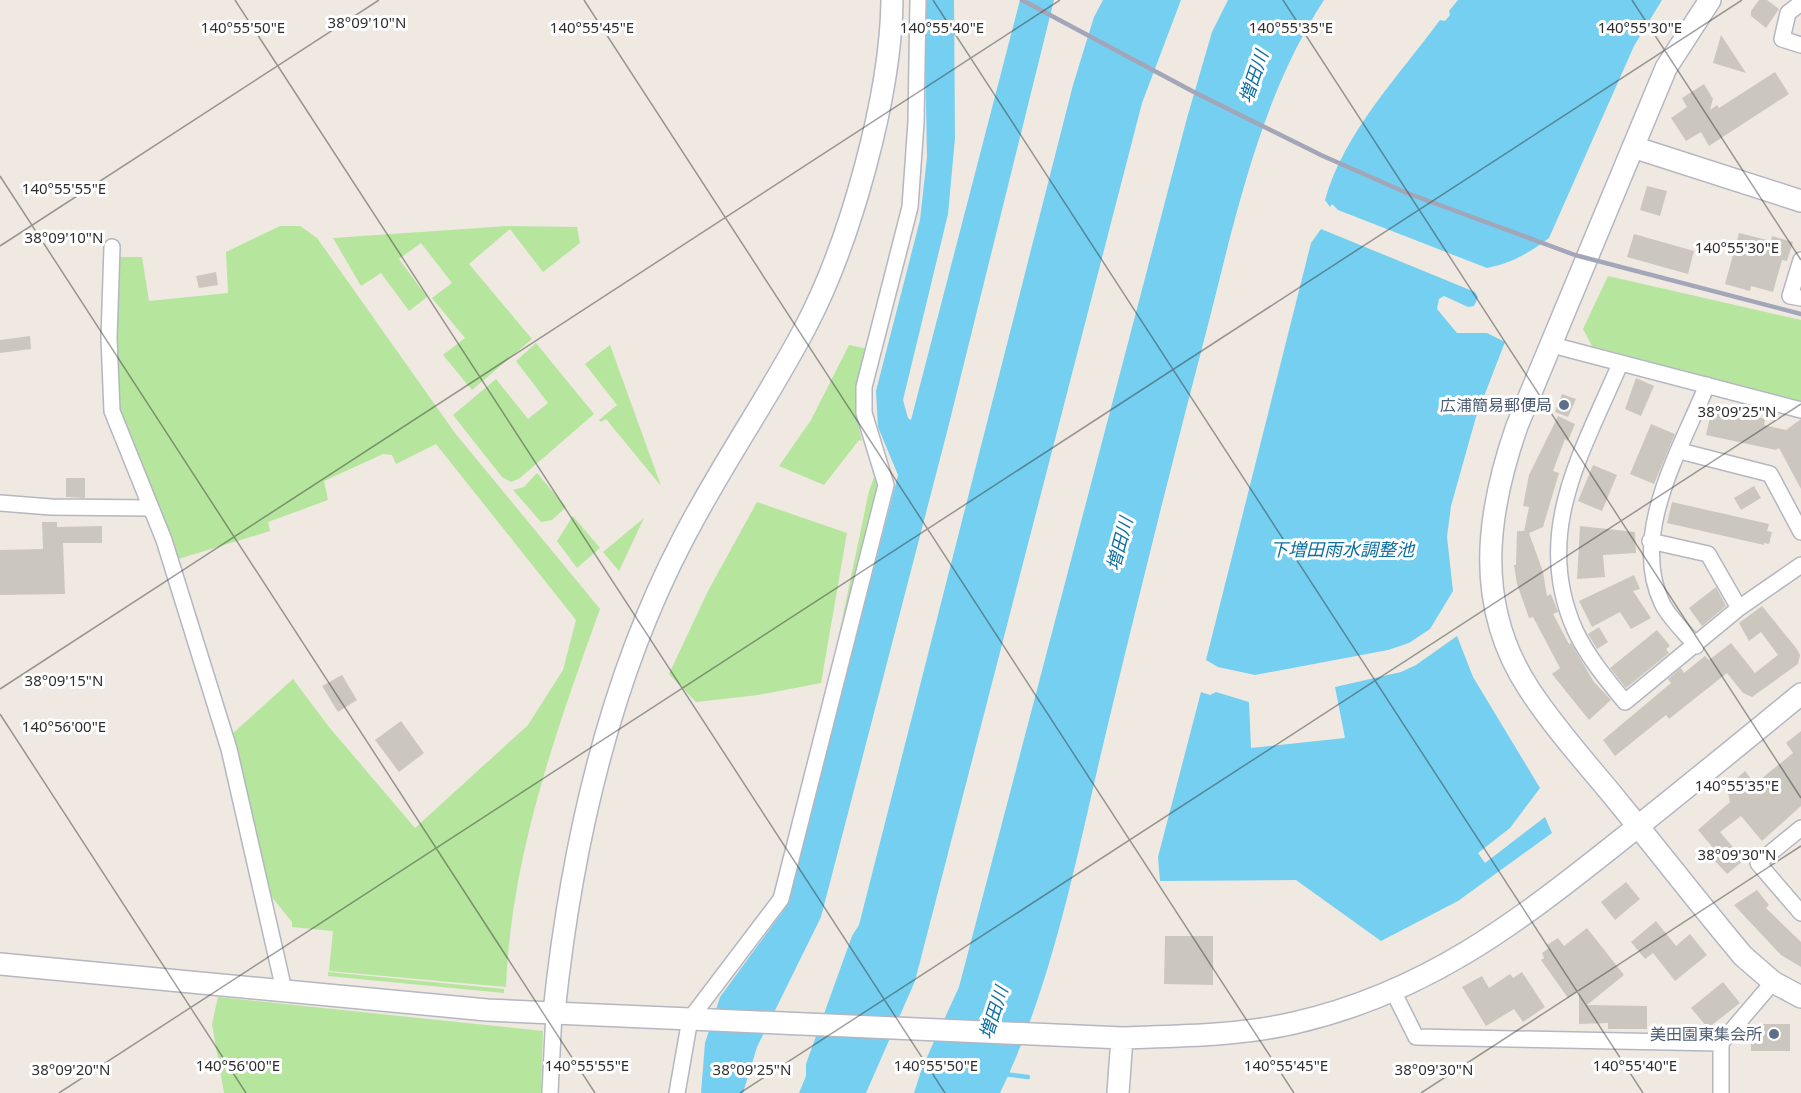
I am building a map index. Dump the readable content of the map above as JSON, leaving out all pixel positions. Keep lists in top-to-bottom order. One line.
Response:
{"water":["増田川","下増田雨水調整池"],"places":["広浦簡易郵便局","美田園東集会所"],"coordinates":["38°09'10\"N","140°55'50\"E","140°55'45\"E","140°55'40\"E","140°55'35\"E","140°55'30\"E","140°55'55\"E","38°09'25\"N","38°09'15\"N","140°56'00\"E","38°09'30\"N","38°09'20\"N"]}
